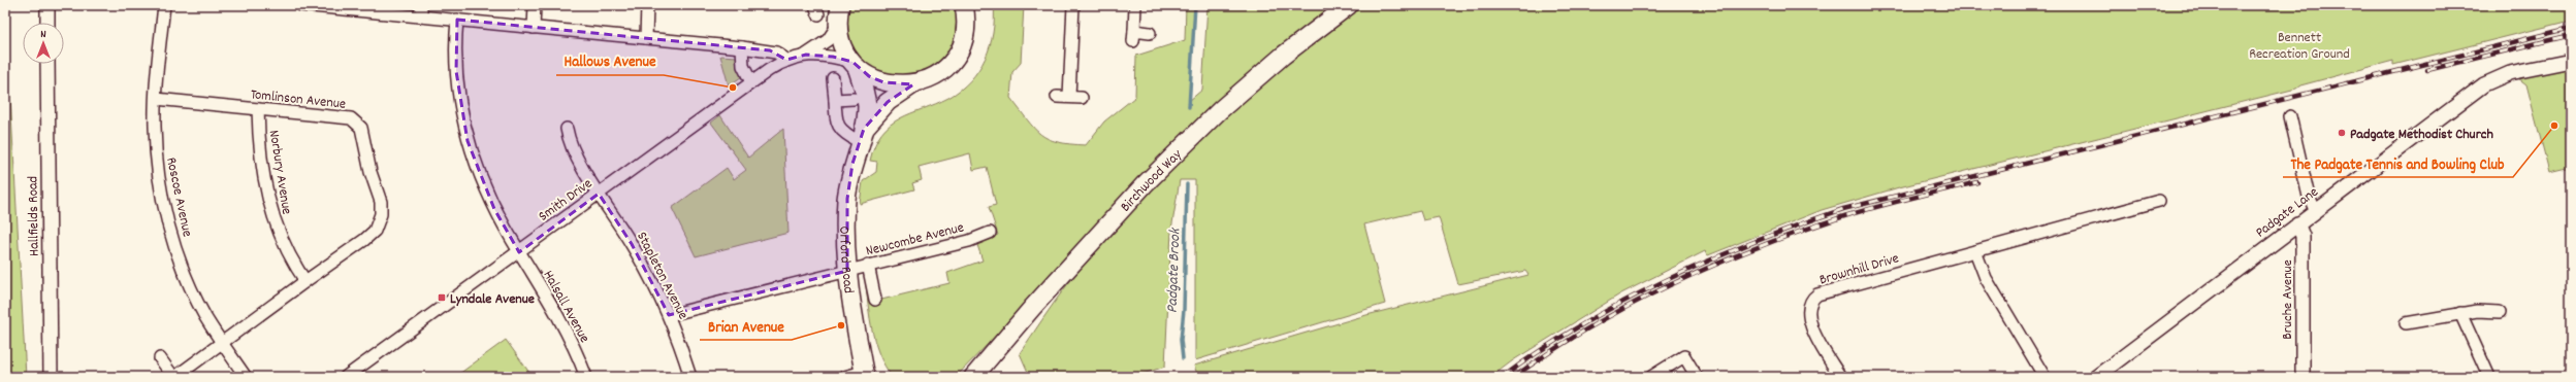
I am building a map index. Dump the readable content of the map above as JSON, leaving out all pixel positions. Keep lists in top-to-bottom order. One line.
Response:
{"streets":{"main road":["Birchwood Way","Orford Road"],"street":["Tomlinson Avenue","Norbury Avenue","Roscoe Avenue","Smith Drive","Padgate Lane","Hallfields Road","Newcombe Avenue","Brownhill Drive","Stapleton Avenue","Bruche Avenue","Halsall Avenue"]},"crossings":[["Tomlinson Avenue","Norbury Avenue"],["Tomlinson Avenue","Roscoe Avenue"],["Smith Drive","Orford Road"],["Smith Drive","Stapleton Avenue"],["Smith Drive","Halsall Avenue"],["Padgate Lane","Bruche Avenue"],["Newcombe Avenue","Orford Road"],["Newcombe Avenue","Stapleton Avenue"]],"water":["Padgate Brook"],"parks":["Bennett Recreation Ground"],"places":{"other":["Hallows Avenue","The Padgate Tennis and Bowling Club","Padgate Methodist Church","Brian Avenue"],"transit":["Lyndale Avenue"]},"north":"top"}
